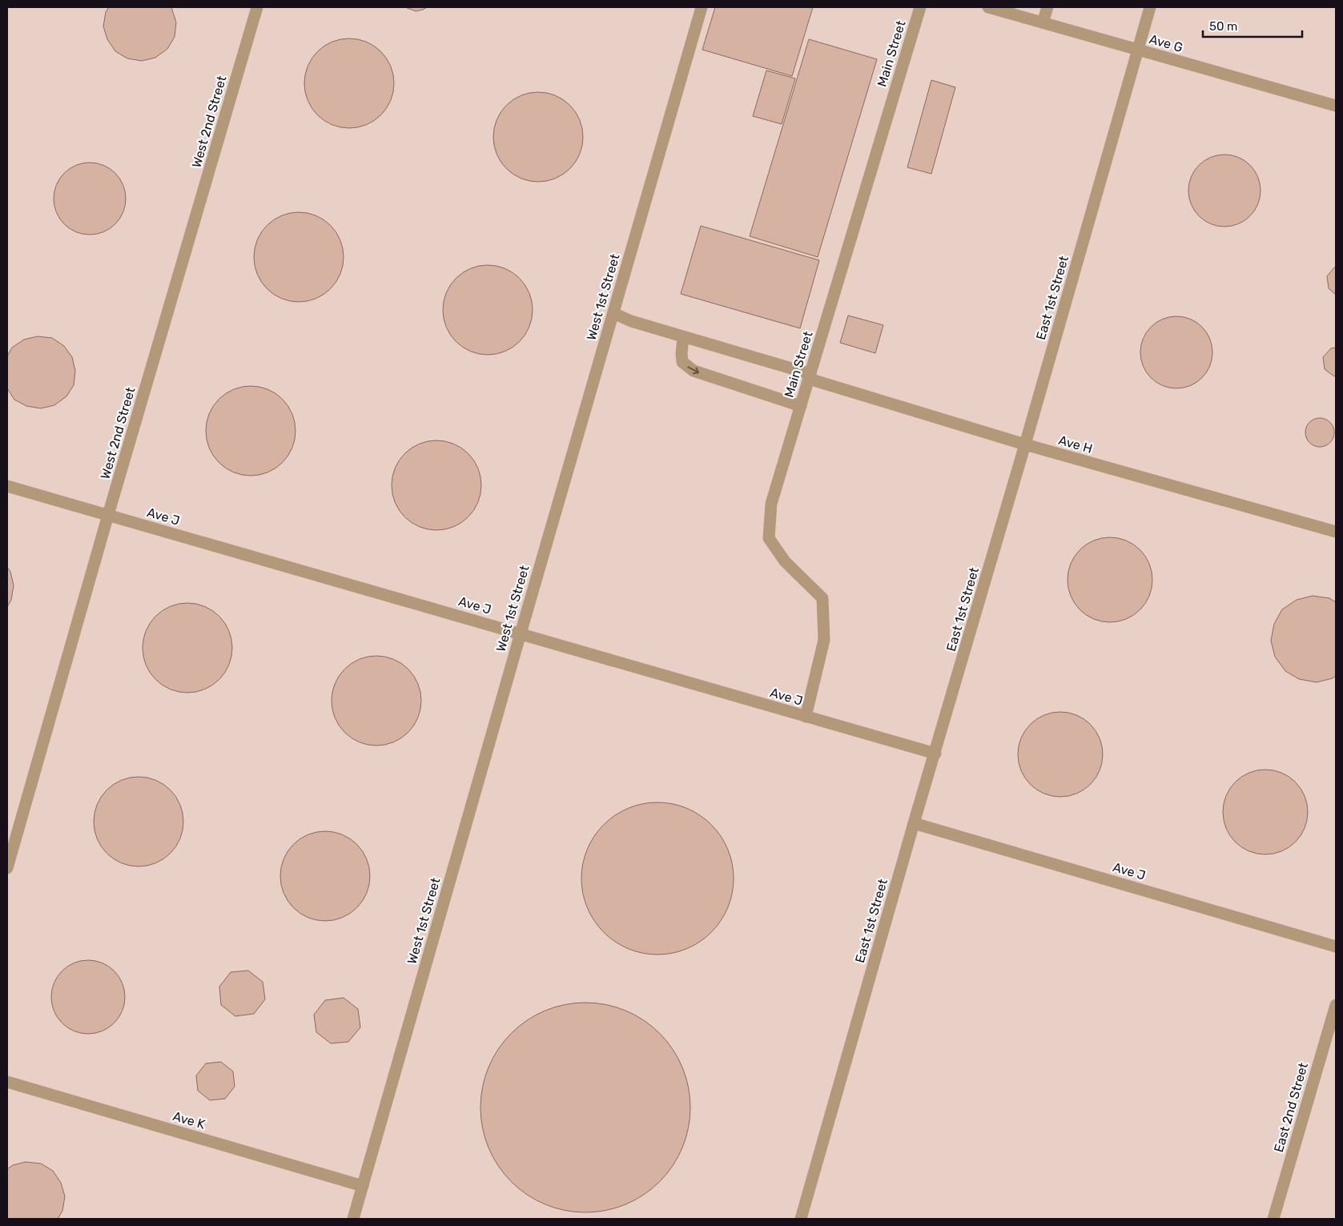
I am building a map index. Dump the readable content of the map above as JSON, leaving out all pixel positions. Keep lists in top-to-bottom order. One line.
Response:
{"streets":{"street":["Ave G","Main Street","West 2nd Street","West 1st Street","East 1st Street","Ave H","Ave J","East 2nd Street","Ave K"]},"crossings":[["Ave G","East 1st Street"],["Main Street","Ave H"],["Main Street","Ave J"],["West 2nd Street","Ave J"],["West 1st Street","Ave H"],["West 1st Street","Ave J"],["West 1st Street","Ave K"],["East 1st Street","Ave H"],["East 1st Street","Ave J"]],"scale_bar":"50 m"}
